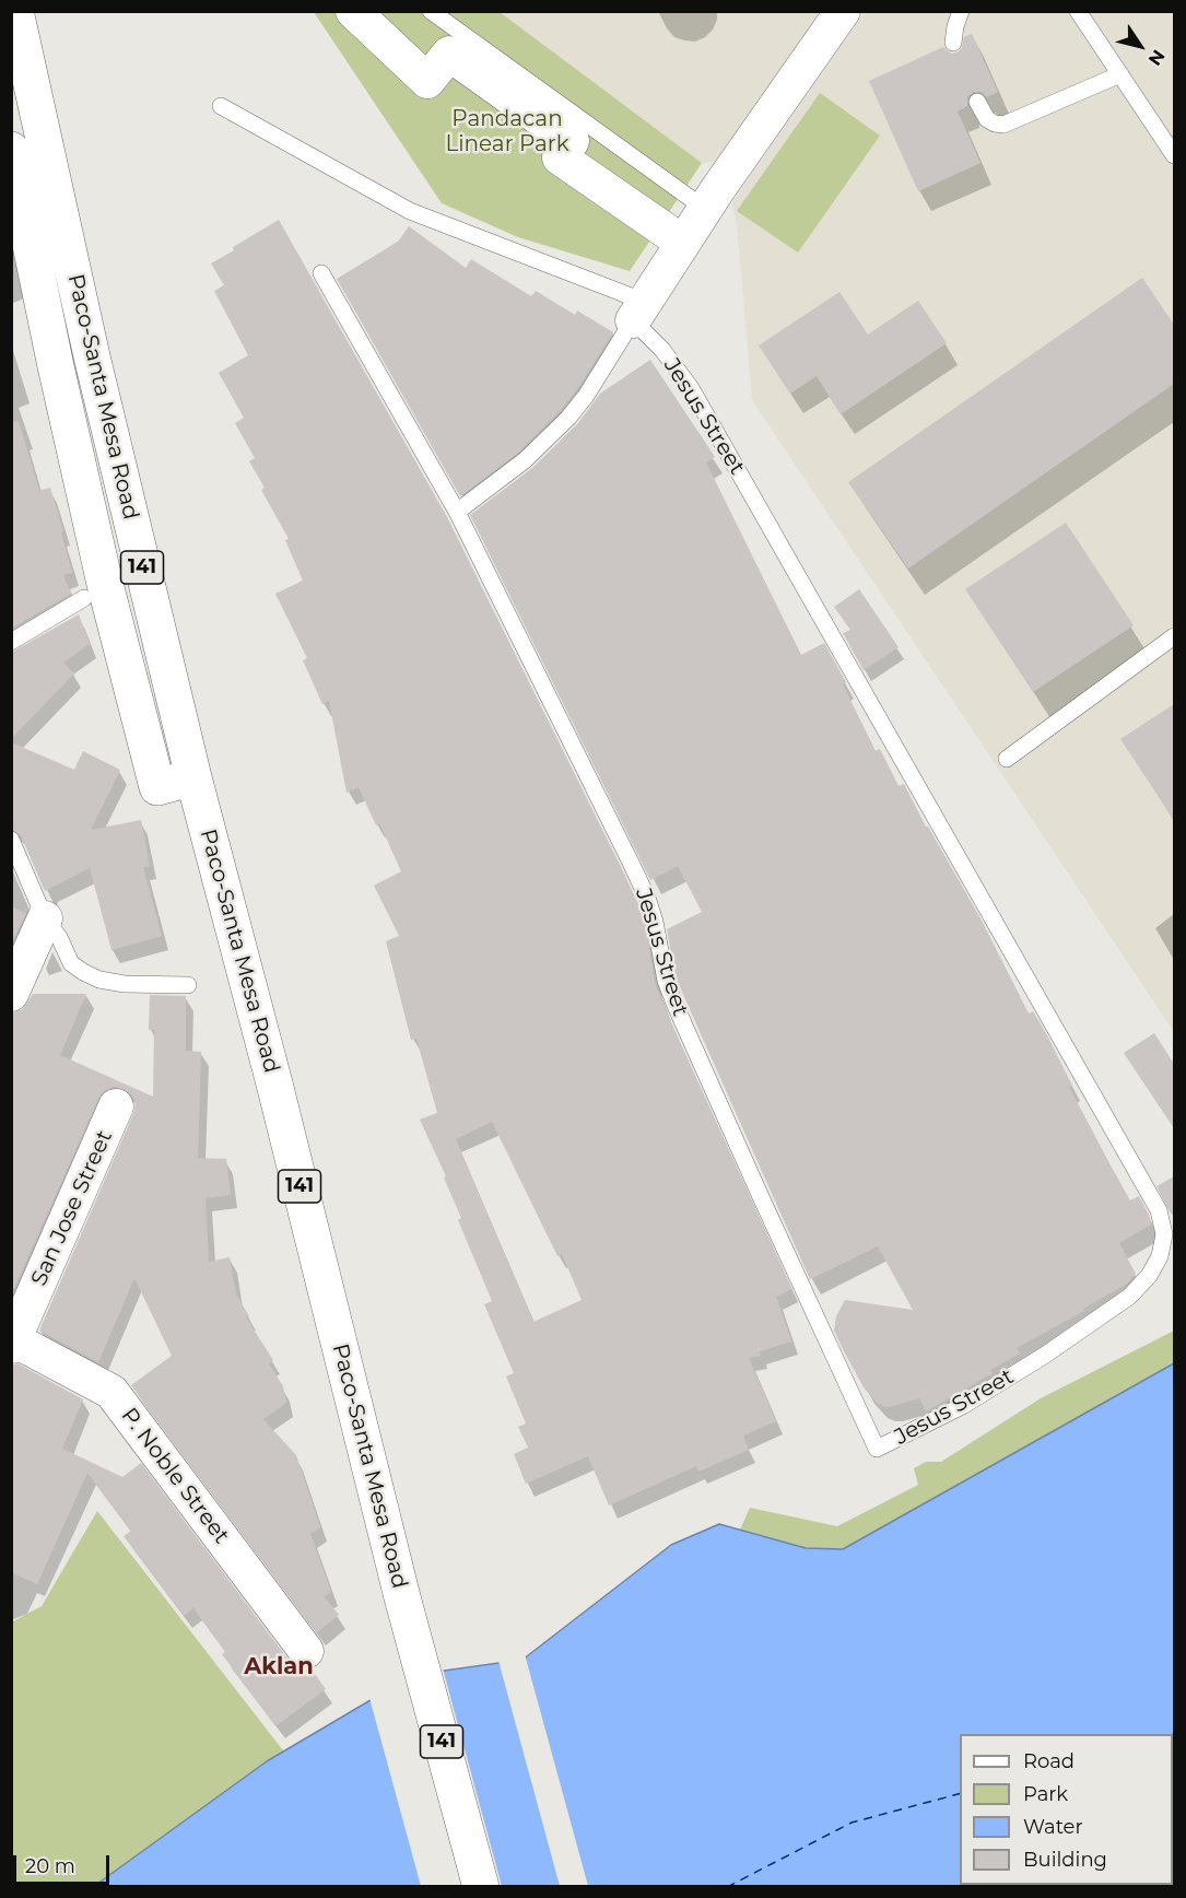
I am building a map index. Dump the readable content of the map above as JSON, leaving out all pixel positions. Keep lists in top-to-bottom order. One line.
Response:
{"streets":{"main road":["Paco-Santa Mesa Road","141"],"street":["San Jose Street","P. Noble Street"],"lane":["Jesus Street"]},"crossings":[["San Jose Street","P. Noble Street"]],"districts":["Aklan"],"parks":["Pandacan Linear Park"],"legend":["Road","Park","Water","Building"],"scale_bar":"20 m","north":"bottom right"}
